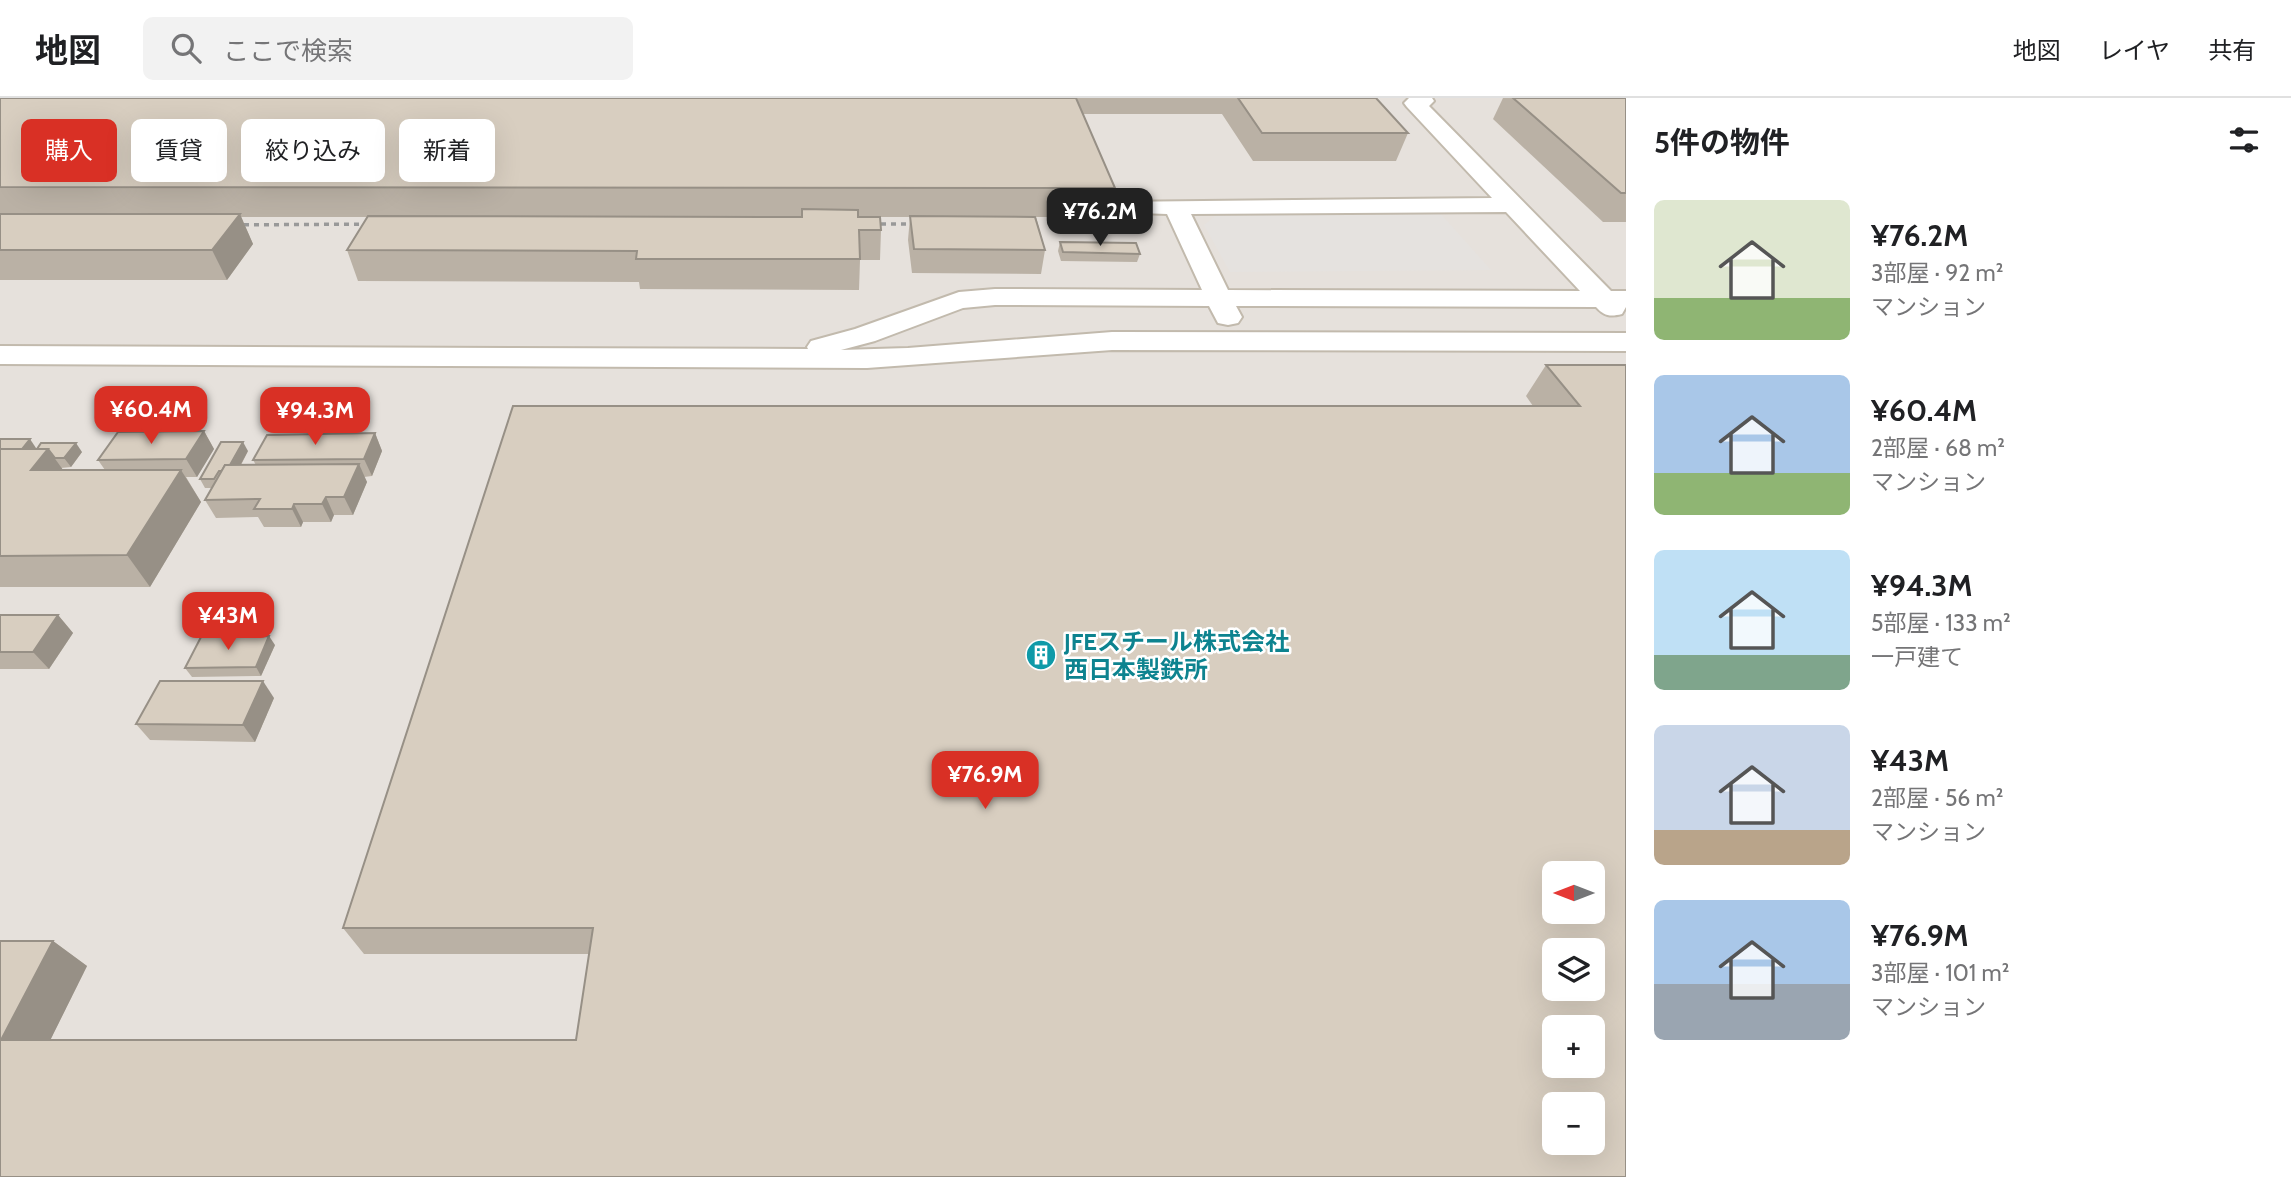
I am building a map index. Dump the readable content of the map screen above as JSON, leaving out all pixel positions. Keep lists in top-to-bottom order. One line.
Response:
{"places":{"building":["JFEスチール株式会社 西日本製鉄所"]},"north":"left","page":{"header":"地図","search":"ここで検索","nav":["地図","レイヤ","共有"],"heading":"5件の物件","chip":["購入","賃貸","絞り込み","新着"],"list":[{"name":"¥76.2M","note":"3部屋 · 92 m² · マンション"},{"name":"¥60.4M","note":"2部屋 · 68 m² · マンション"},{"name":"¥94.3M","note":"5部屋 · 133 m² · 一戸建て"},{"name":"¥43M","note":"2部屋 · 56 m² · マンション"},{"name":"¥76.9M","note":"3部屋 · 101 m² · マンション"}],"price":["¥76.2M","¥60.4M","¥94.3M","¥43M","¥76.9M"],"map_buttons":["+","−"]}}
